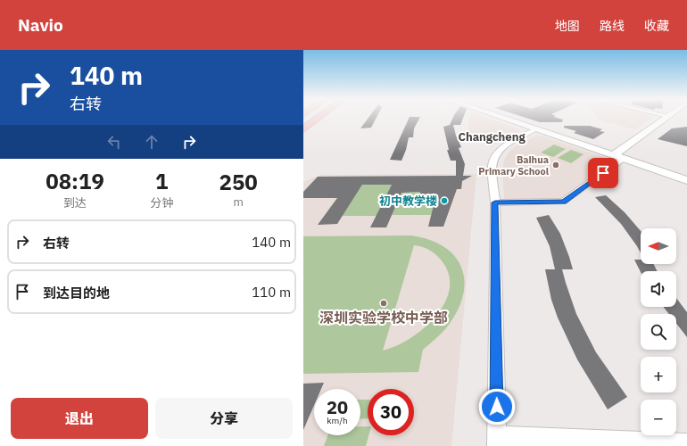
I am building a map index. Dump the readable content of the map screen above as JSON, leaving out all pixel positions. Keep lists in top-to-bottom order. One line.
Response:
{"districts":["Changcheng"],"places":["Baihua Primary School","初中教学楼","深圳实验学校中学部"],"north":"left","page":{"header":"Navio","nav":["地图","路线","收藏"],"turn":["140 m","右转"],"eta":["08:19","到达","1","分钟","250","m"],"list":[{"name":"右转","value":"140 m"},{"name":"到达目的地","value":"110 m"}],"map_buttons":["+","−"],"speed":"20 km/h","limit":"30","buttons":["退出","分享"]}}
